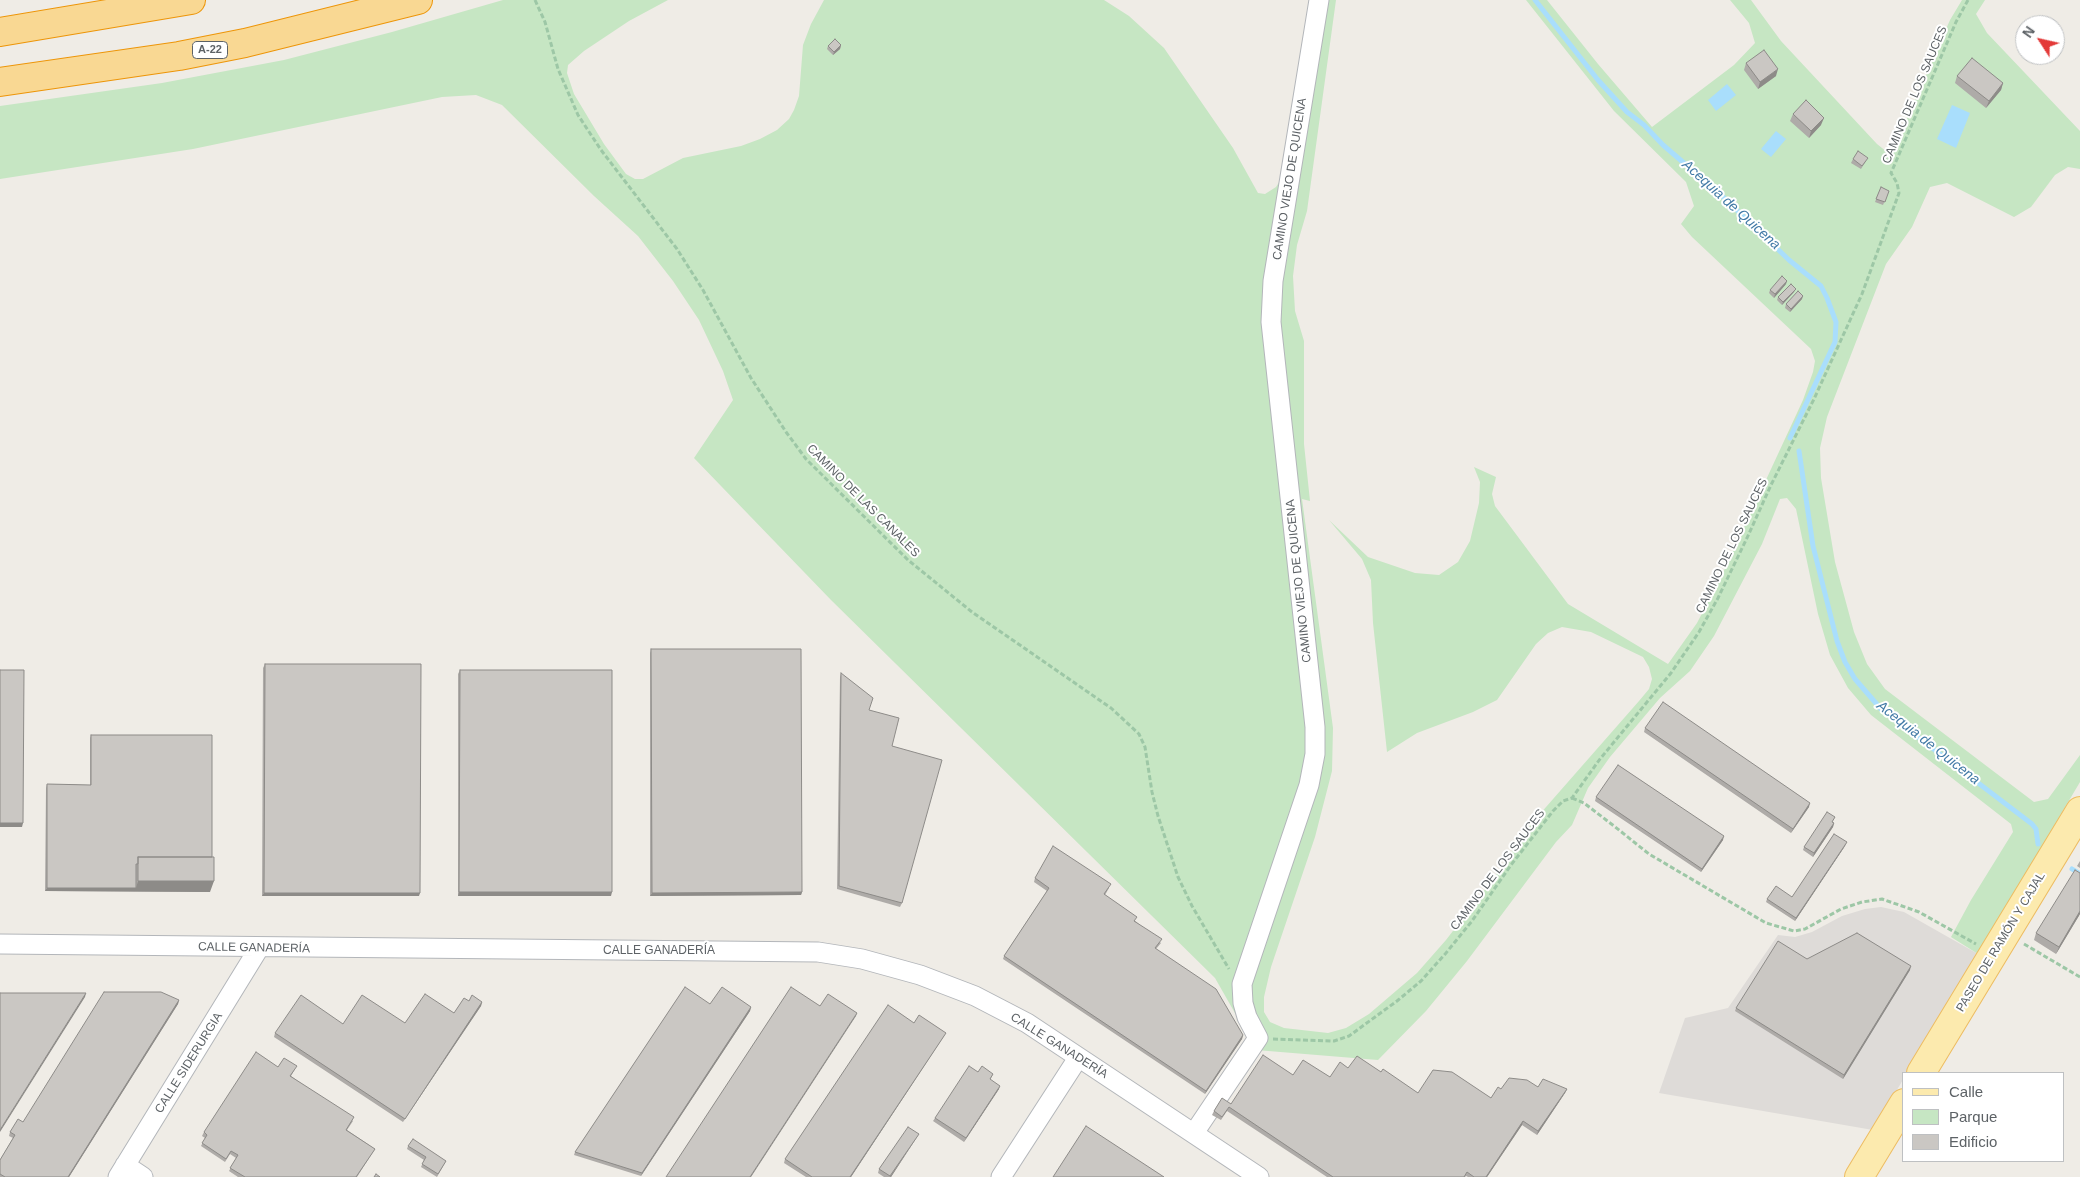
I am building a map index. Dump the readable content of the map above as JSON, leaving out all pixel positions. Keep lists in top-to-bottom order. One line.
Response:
{"streets":{"highway":["A-22"],"main road":["PASEO DE RAMÓN Y CAJAL"],"street":["CAMINO VIEJO DE QUICENA","CALLE GANADERÍA","CALLE SIDERURGIA"],"path":["CAMINO DE LOS SAUCES","CAMINO DE LAS CANALES"]},"crossings":[["CAMINO DE LOS SAUCES","CAMINO VIEJO DE QUICENA"],["CAMINO VIEJO DE QUICENA","CAMINO DE LAS CANALES"],["CALLE GANADERÍA","CALLE SIDERURGIA"]],"water":["Acequia de Quicena"],"legend":["Calle","Parque","Edificio"],"north":"top left"}
